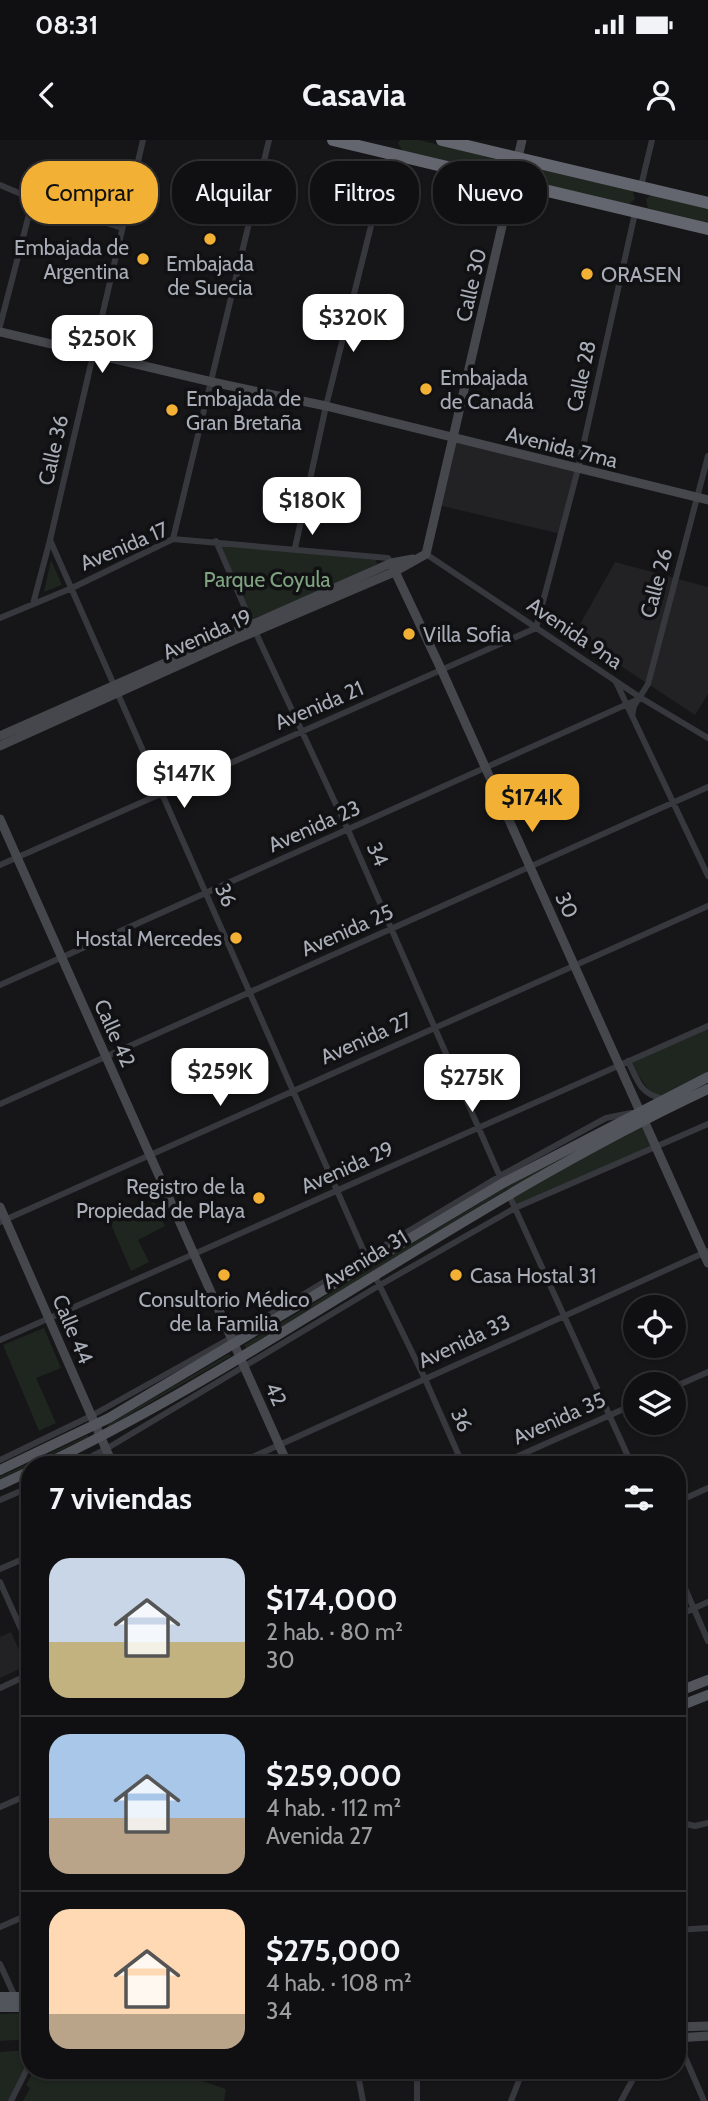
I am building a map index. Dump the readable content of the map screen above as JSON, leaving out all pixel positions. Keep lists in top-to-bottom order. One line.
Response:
{"streets":{"main road":["Calle 30","Avenida 7ma","Avenida 19","30","Calle 42","Avenida 31","Calle 44","42"],"street":["Calle 28","Calle 36","Avenida 17","Calle 26","Avenida 9na","Avenida 21","Avenida 23","34","36","Avenida 25","Avenida 27","Avenida 29","Avenida 33","Avenida 35"]},"crossings":[["Calle 30","Avenida 7ma"],["Calle 28","Avenida 7ma"],["Calle 28","Avenida 9na"],["Calle 28","Avenida 21"],["Avenida 7ma","Calle 36"],["Avenida 7ma","Calle 26"],["Calle 36","Avenida 17"],["Calle 36","36"],["Avenida 17","Avenida 19"],["Avenida 17","34"],["Avenida 17","36"],["Avenida 17","30"],["Calle 26","Avenida 9na"],["Calle 26","Avenida 23"],["Avenida 9na","Avenida 19"],["Avenida 9na","Avenida 21"],["Avenida 9na","Avenida 23"],["Avenida 19","34"],["Avenida 19","36"],["Avenida 19","30"],["Avenida 21","34"],["Avenida 21","36"],["Avenida 21","30"],["Avenida 21","Calle 42"],["Avenida 23","34"],["Avenida 23","36"],["Avenida 23","30"],["Avenida 23","Calle 42"],["34","Avenida 25"],["34","Avenida 27"],["34","Avenida 29"],["34","Avenida 31"],["36","Avenida 25"],["36","Avenida 27"],["36","Avenida 29"],["36","Avenida 31"],["36","Avenida 33"],["30","Avenida 25"],["30","Avenida 27"],["30","Avenida 29"],["30","Avenida 31"],["30","Avenida 33"],["Avenida 25","Calle 42"],["Calle 42","Avenida 27"],["Calle 42","Avenida 29"],["Calle 42","Avenida 31"],["Calle 42","42"],["Avenida 27","Calle 44"],["Avenida 29","Calle 44"],["Avenida 31","Calle 44"],["Avenida 31","42"],["Avenida 33","42"]],"parks":["Parque Coyula"],"places":["Embajada de Suecia","Embajada de Argentina","ORASEN","Embajada de Canadá","Embajada de Gran Bretaña","Villa Sofia","Hostal Mercedes","Registro de la Propiedad de Playa","Consultorio Médico de la Familia","Casa Hostal 31"],"page":{"status":"08:31","header":"Casavia","chip":["Comprar","Alquilar","Filtros","Nuevo"],"price":["$320K","$250K","$180K","$147K","$174K","$259K","$275K"],"heading":"7 viviendas","list":[{"name":"$174,000","note":"2 hab. · 80 m² · 30"},{"name":"$259,000","note":"4 hab. · 112 m² · Avenida 27"},{"name":"$275,000","note":"4 hab. · 108 m² · 34"}]}}
